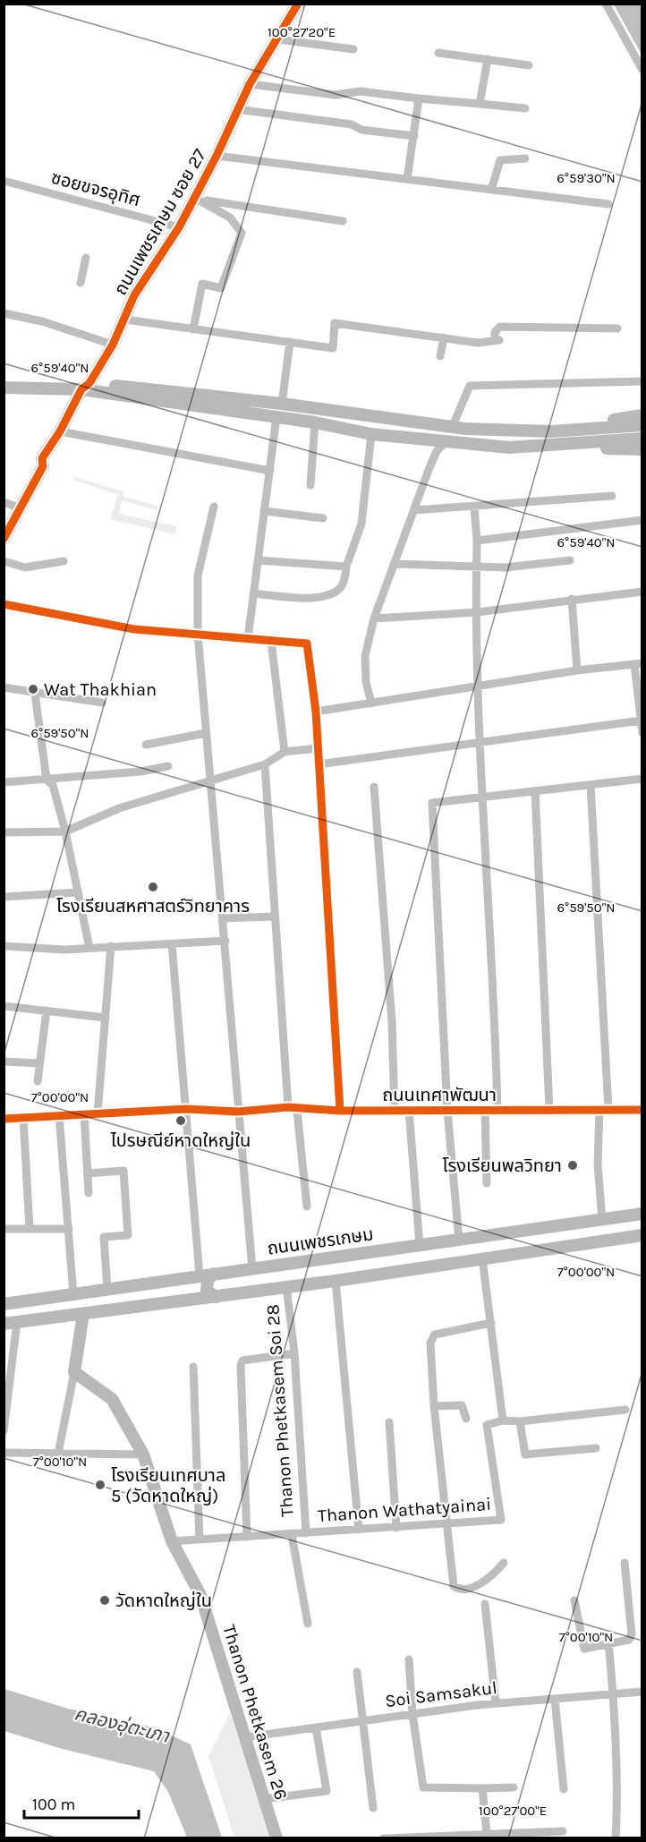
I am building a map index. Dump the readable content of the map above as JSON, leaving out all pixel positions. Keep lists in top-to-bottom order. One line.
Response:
{"streets":{"main road":["ถนนเพชรเกษม ซอย 27","ถนนเพชรเกษม","Thanon Phetkasem 26"],"street":["ซอยขจรอุทิศ","ถนนเทศาพัฒนา","Thanon Phetkasem Soi 28","Thanon Wathatyainai","Soi Samsakul"]},"crossings":[["ซอยขจรอุทิศ","ถนนเพชรเกษม ซอย 27"],["Thanon Phetkasem Soi 28","Thanon Wathatyainai"],["Thanon Wathatyainai","Thanon Phetkasem 26"],["Soi Samsakul","Thanon Phetkasem 26"]],"water":["คลองอุ่ตะเภา"],"places":["Wat Thakhian","โรงเรียนสหศาสตร์วิทยาคาร","ไปรษณีย์หาดใหญ่ใน","โรงเรียนพลวิทยา","โรงเรียนเทศบาล 5 (วัดหาดใหญ่)","วัดหาดใหญ่ใน"],"scale_bar":"100 m","coordinates":["100°27'20\"E","6°59'30\"N","6°59'40\"N","6°59'50\"N","7°00'00\"N","7°00'10\"N","100°27'00\"E"]}
